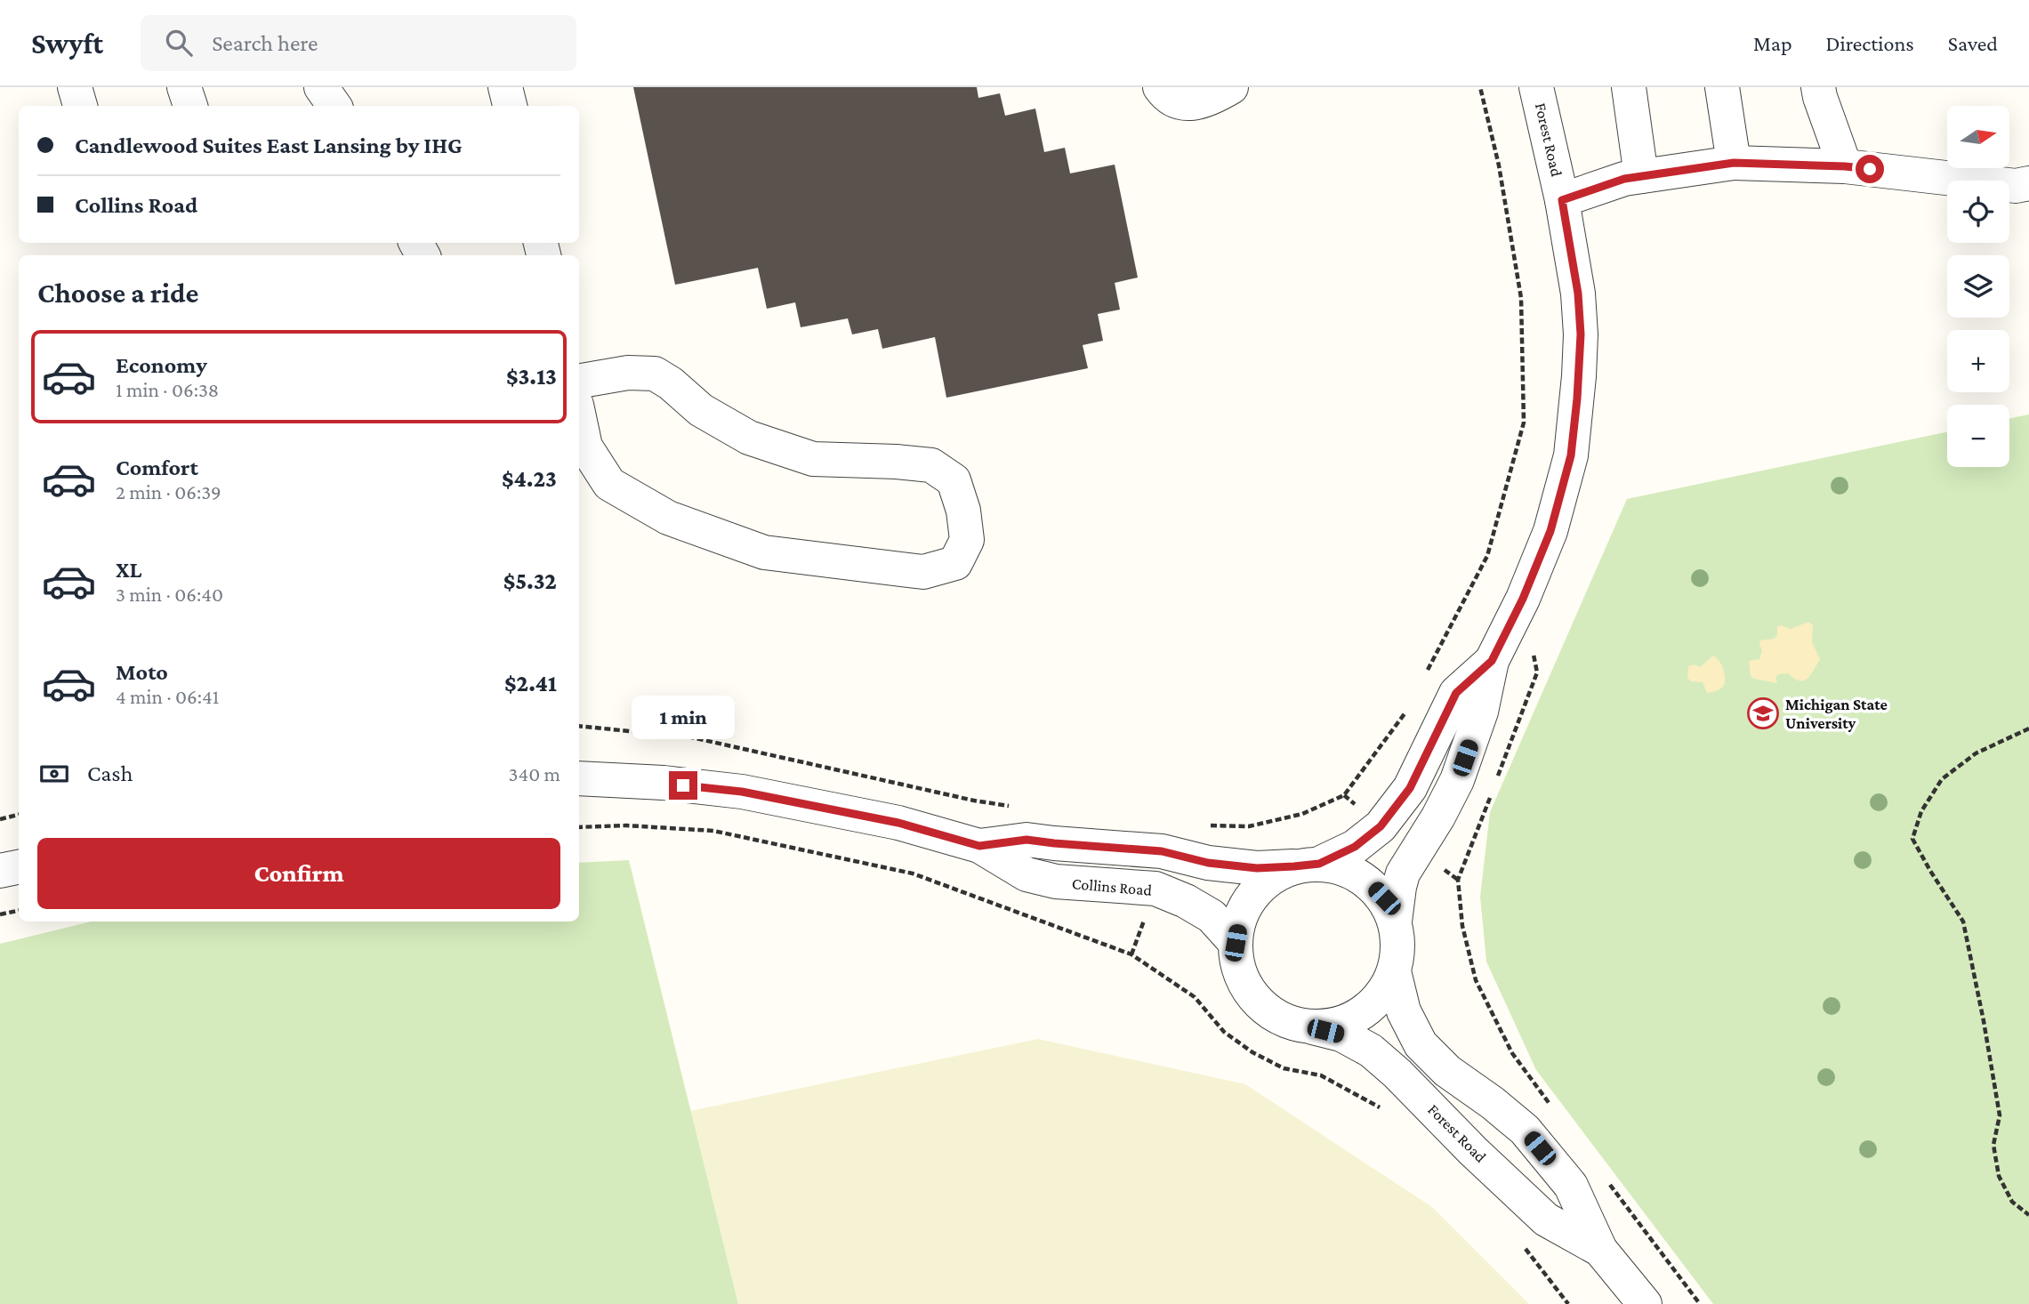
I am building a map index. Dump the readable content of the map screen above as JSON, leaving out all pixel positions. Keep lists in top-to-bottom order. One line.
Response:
{"streets":{"street":["Forest Road","Collins Road"]},"crossings":[["Forest Road","Collins Road"]],"places":{"school or university":["Michigan State University"]},"north":"right","page":{"header":"Swyft","search":"Search here","nav":["Map","Directions","Saved"],"map_buttons":["+","−"],"banner":["Candlewood Suites East Lansing by IHG","Collins Road"],"heading":"Choose a ride","list":[{"name":"Economy","note":"1 min · 06:38","value":"$3.13"},{"name":"Comfort","note":"2 min · 06:39","value":"$4.23"},{"name":"XL","note":"3 min · 06:40","value":"$5.32"},{"name":"Moto","note":"4 min · 06:41","value":"$2.41"}],"bubble":"1 min","pay":["Cash","340 m"],"buttons":"Confirm"}}
